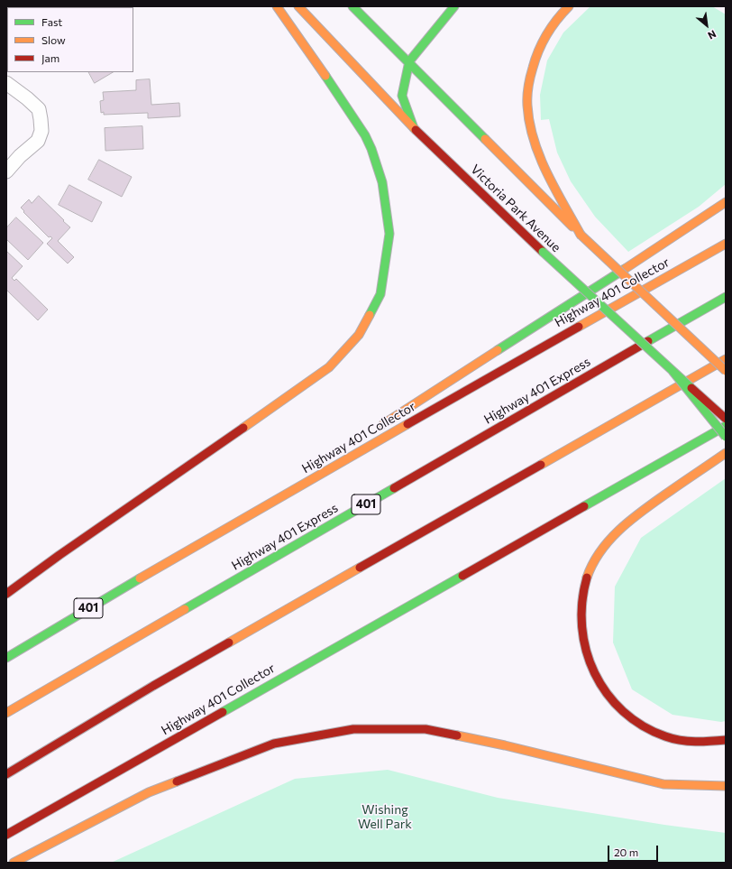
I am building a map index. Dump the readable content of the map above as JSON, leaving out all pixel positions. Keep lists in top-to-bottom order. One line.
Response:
{"streets":{"main road":["Victoria Park Avenue","Highway 401 Collector","Highway 401 Express","401"]},"parks":["Wishing Well Park"],"legend":["Fast","Slow","Jam"],"scale_bar":"20 m","north":"bottom right"}
